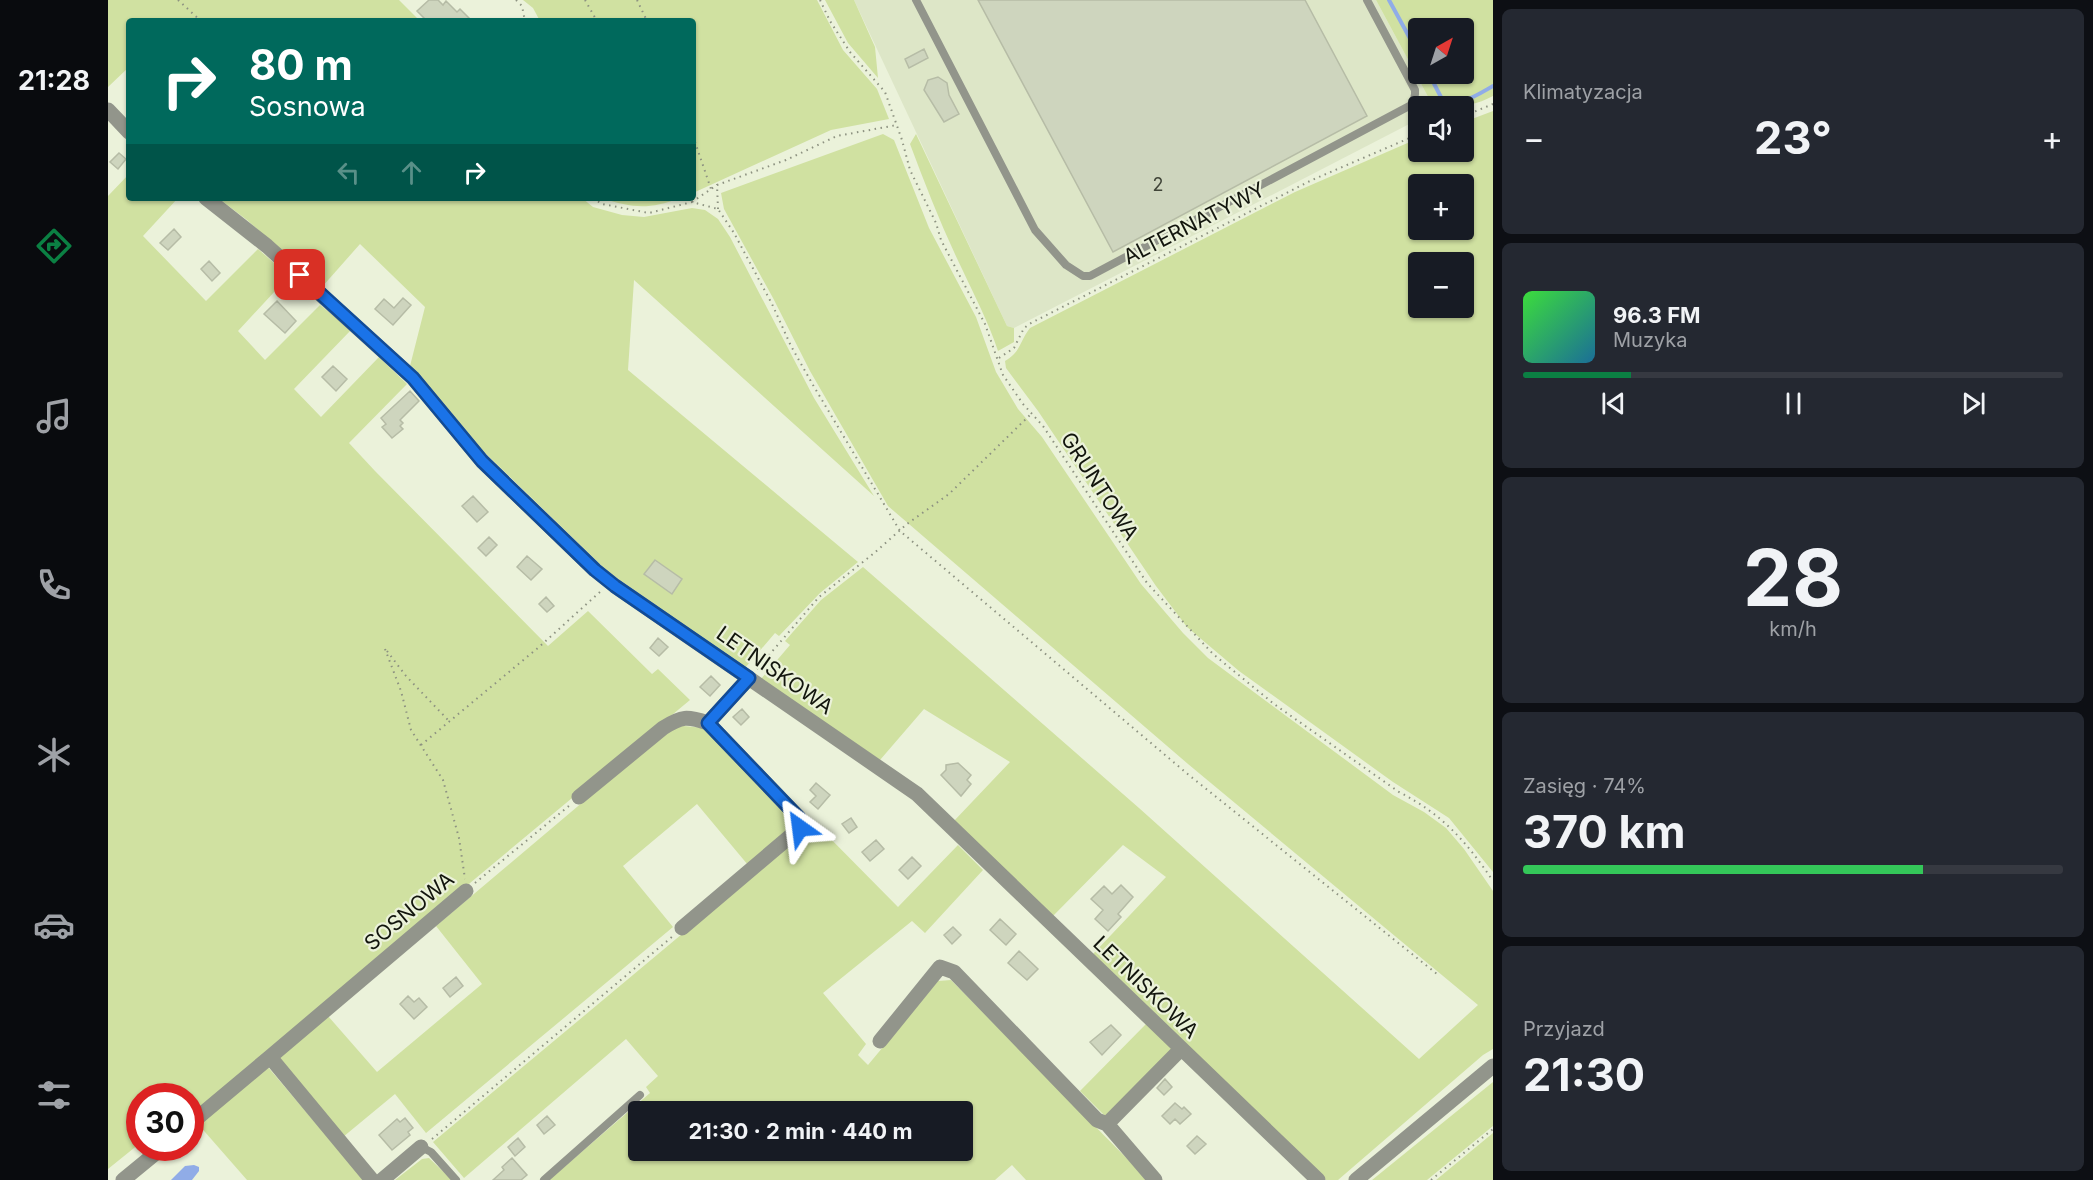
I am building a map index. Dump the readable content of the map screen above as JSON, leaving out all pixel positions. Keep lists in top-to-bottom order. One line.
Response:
{"streets":{"street":["LETNISKOWA","SOSNOWA"],"path":["ALTERNATYWY","GRUNTOWA"]},"crossings":[["ALTERNATYWY","GRUNTOWA"]],"house_numbers":["2"],"north":"top right","page":{"tabs":"21:28","tile":["Klimatyzacja",["28","km/h"],["Zasięg · 74%","370 km"],["Przyjazd","21:30"]],"map_buttons":["+","−"],"turn":["80 m","Sosnowa"],"heat":["−","23°","+"],"song":["96.3 FM","Muzyka"],"limit":"30","trip":"21:30 · 2 min · 440 m"}}
